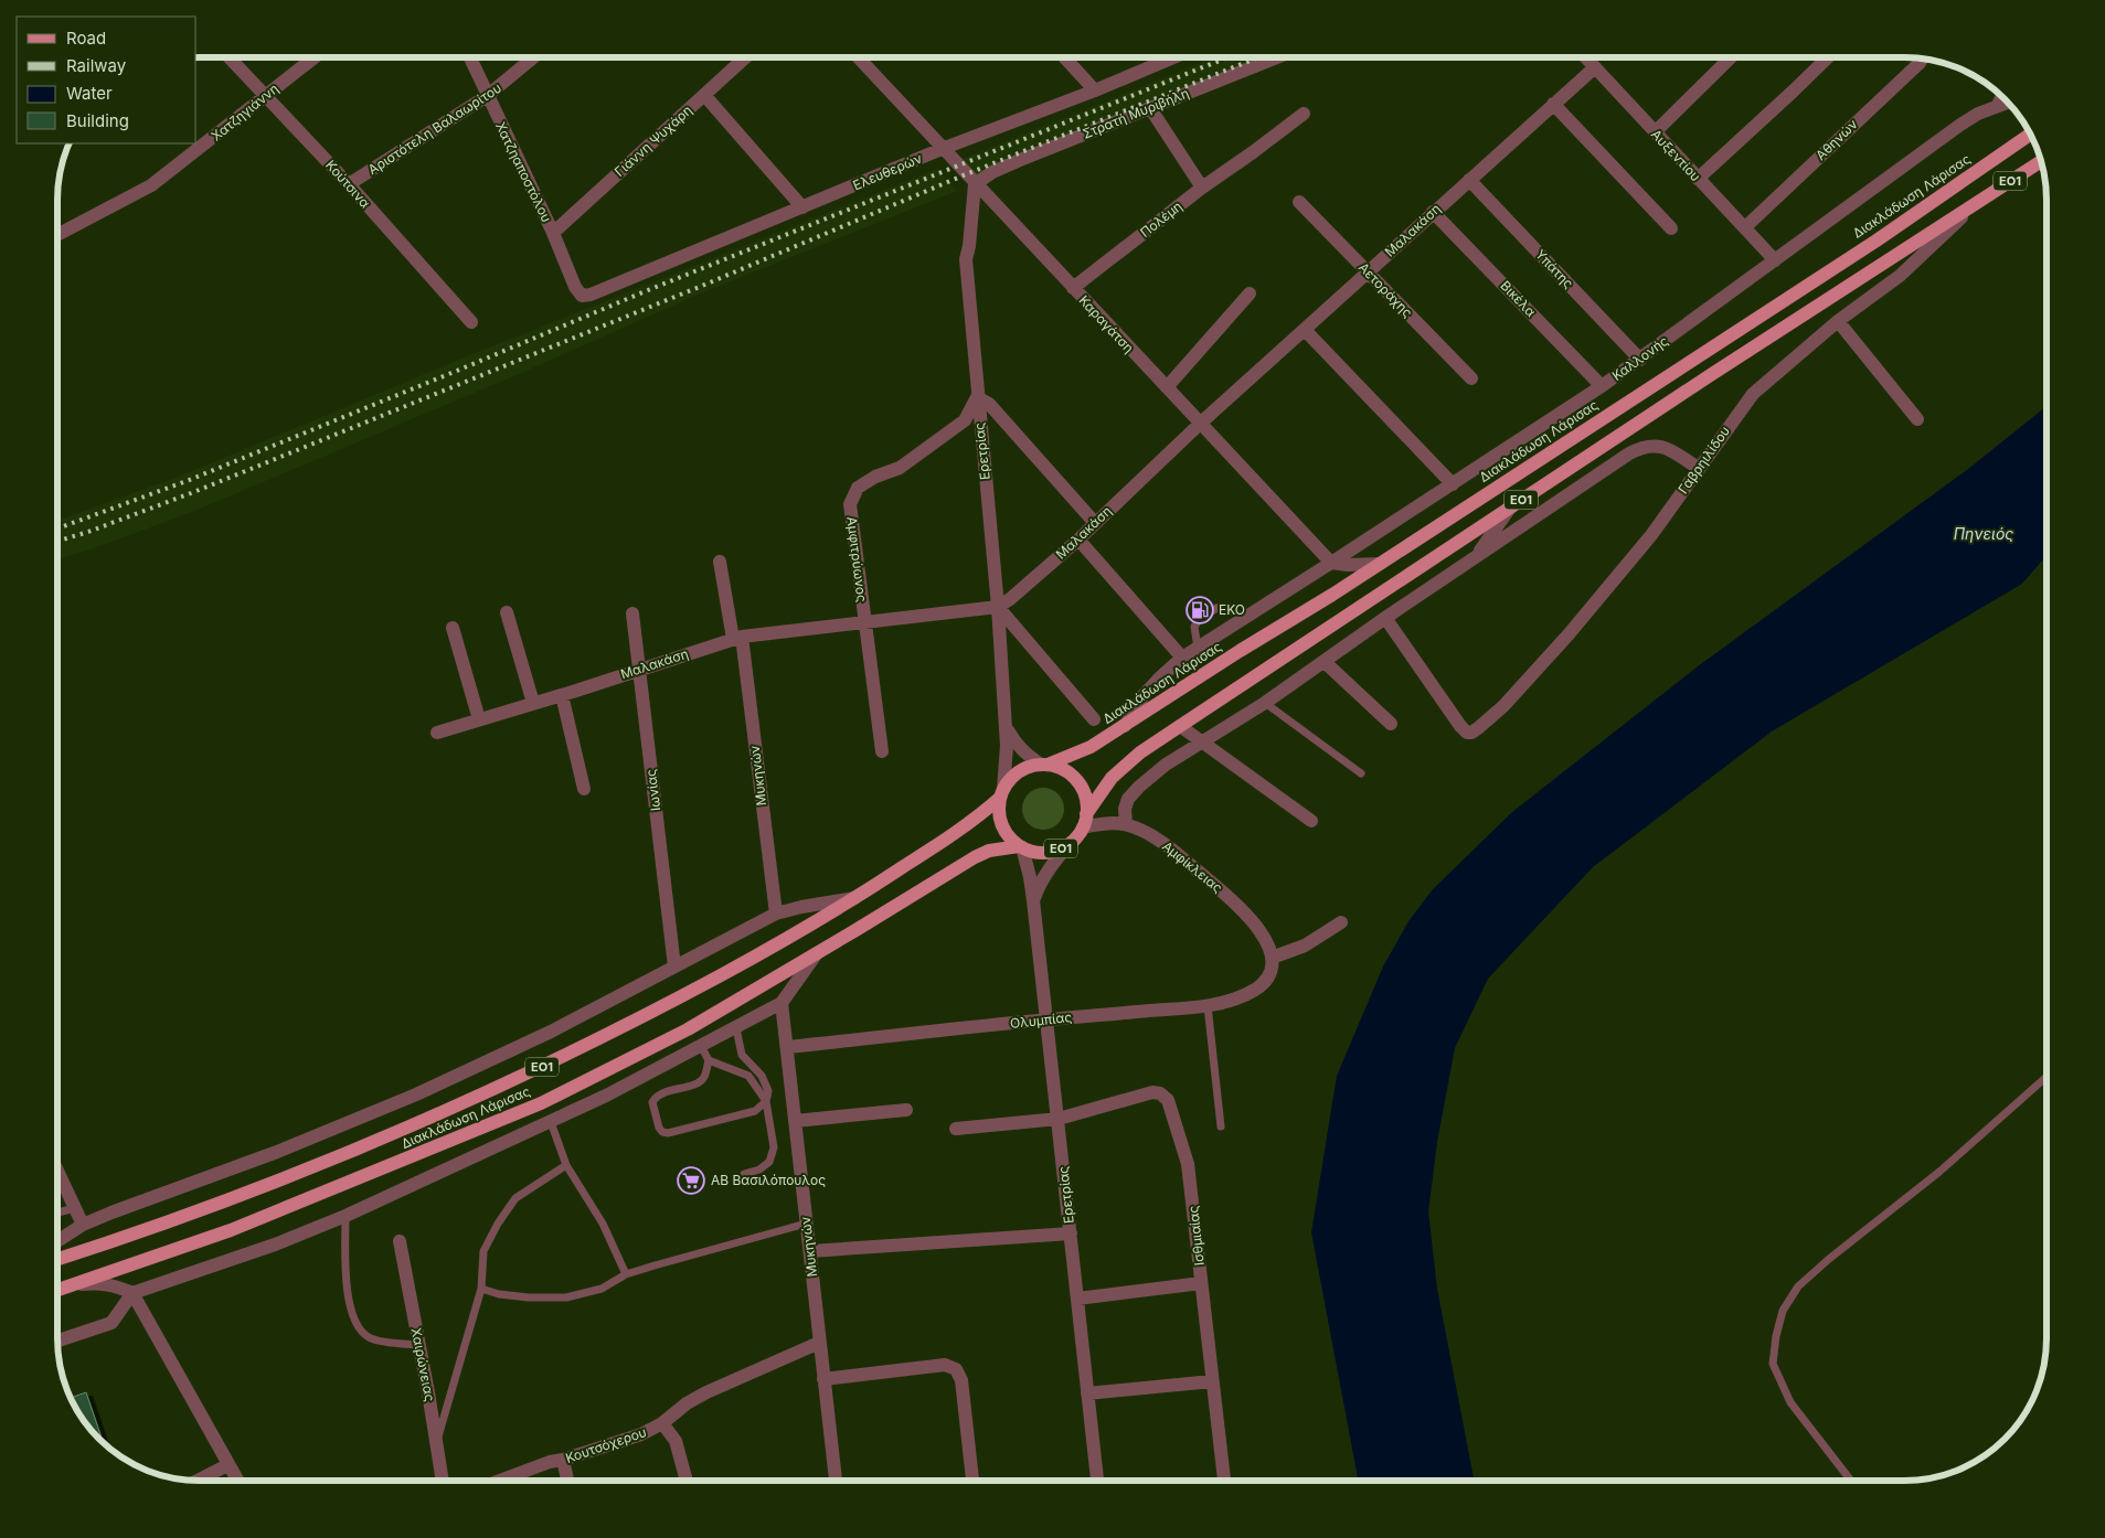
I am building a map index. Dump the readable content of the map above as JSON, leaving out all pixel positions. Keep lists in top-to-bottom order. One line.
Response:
{"streets":{"main road":["ΕΟ1","Διακλάδωση Λάρισας"],"street":["Χατζηγιάννη","Στρατή Μυριβήλη","Αριστότελη Βαλαωρίτου","Αθηνών","Γιάννη Ψυχάρη","Αυξεντίου","Χατζηαποστόλου","Ελευθερών","Κούτσινα","Πολέμη","Μαλακάση","Υπάτης","Αετοράχης","Βικέλα","Καραγάτση","Καλλoνής","Ερετρίας","Γαβρηιλίδου","Αμφιτρύωνος","Μυκηνών","Ιωνίας","Αμφίκλειας","Ολυμπίας","Ισθμιαίας","Χαιρώνειας","Κουτσόχερου"]},"crossings":[["Χατζηγιάννη","Κούτσινα"],["Στρατή Μυριβήλη","Καραγάτση"],["Στρατή Μυριβήλη","Ερετρίας"],["Αριστότελη Βαλαωρίτου","Χατζηαποστόλου"],["Αριστότελη Βαλαωρίτου","Κούτσινα"],["Αθηνών","Αυξεντίου"],["Γιάννη Ψυχάρη","Χατζηαποστόλου"],["Αυξεντίου","Μαλακάση"],["Αυξεντίου","Καλλoνής"],["Χατζηαποστόλου","Ελευθερών"],["Ελευθερών","Καραγάτση"],["ΕΟ1","Διακλάδωση Λάρισας"],["ΕΟ1","Ερετρίας"],["ΕΟ1","Γαβρηιλίδου"],["ΕΟ1","Αμφίκλειας"],["Διακλάδωση Λάρισας","Καλλoνής"],["Διακλάδωση Λάρισας","Ερετρίας"],["Διακλάδωση Λάρισας","Αμφίκλειας"],["Πολέμη","Καραγάτση"],["Μαλακάση","Υπάτης"],["Μαλακάση","Αετοράχης"],["Μαλακάση","Βικέλα"],["Μαλακάση","Καραγάτση"],["Μαλακάση","Ερετρίας"],["Μαλακάση","Αμφιτρύωνος"],["Μαλακάση","Μυκηνών"],["Μαλακάση","Ιωνίας"],["Υπάτης","Καλλoνής"],["Βικέλα","Καλλoνής"],["Καραγάτση","Καλλoνής"],["Καραγάτση","Ερετρίας"],["Ερετρίας","Αμφιτρύωνος"],["Ερετρίας","Αμφίκλειας"],["Ερετρίας","Ολυμπίας"],["Ερετρίας","Ισθμιαίας"],["Μυκηνών","Ολυμπίας"],["Μυκηνών","Κουτσόχερου"],["Αμφίκλειας","Ολυμπίας"]],"water":["Πηνειός"],"places":{"fuel station":["EKO"],"supermarket":["ΑΒ Βασιλόπουλος"]},"legend":["Road","Railway","Water","Building"]}
